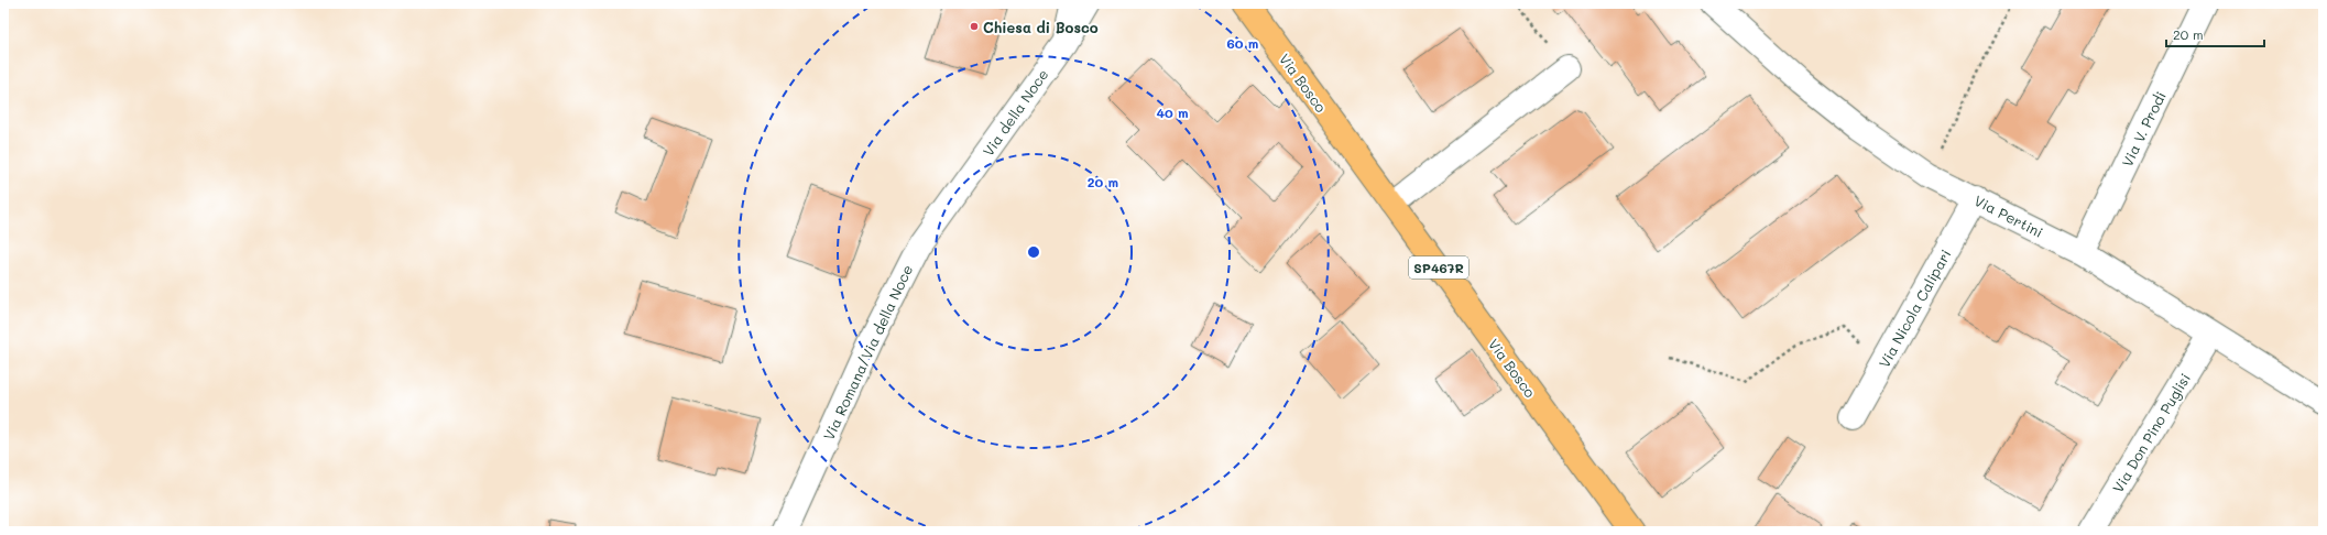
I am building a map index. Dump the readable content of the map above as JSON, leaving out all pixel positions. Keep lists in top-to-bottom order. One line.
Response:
{"streets":{"main road":["Via Bosco","SP467R"],"street":["Via della Noce","Via V. Prodi","Via Pertini","Via Nicola Calipari","Via Romana/Via della Noce","Via Don Pino Puglisi"]},"crossings":[["Via della Noce","Via Romana/Via della Noce"],["Via V. Prodi","Via Pertini"],["Via Pertini","Via Nicola Calipari"],["Via Pertini","Via Don Pino Puglisi"]],"places":["Chiesa di Bosco"],"scale_bar":"20 m","rings":["60 m","40 m","20 m"]}
